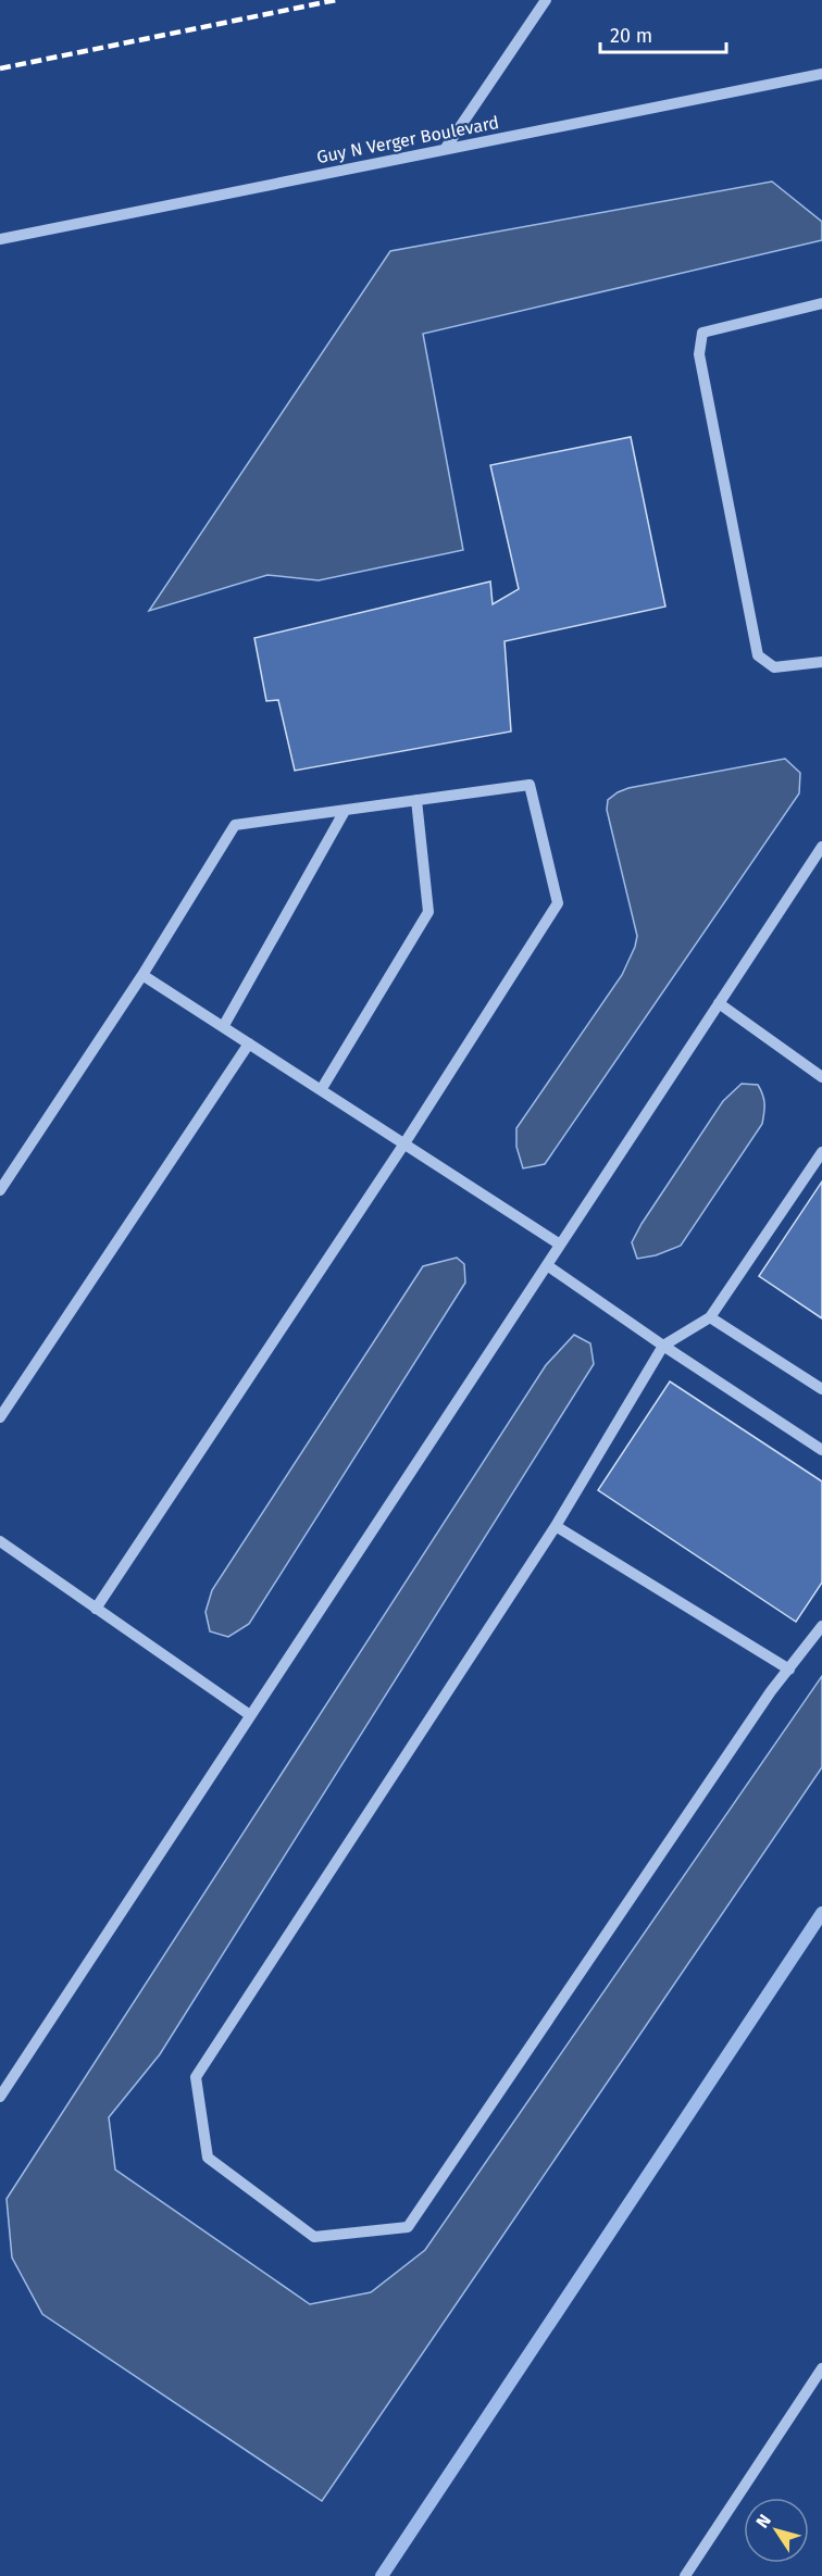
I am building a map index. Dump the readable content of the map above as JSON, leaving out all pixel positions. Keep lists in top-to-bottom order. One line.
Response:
{"streets":{"street":["Guy N Verger Boulevard"]},"scale_bar":"20 m","north":"top left"}
